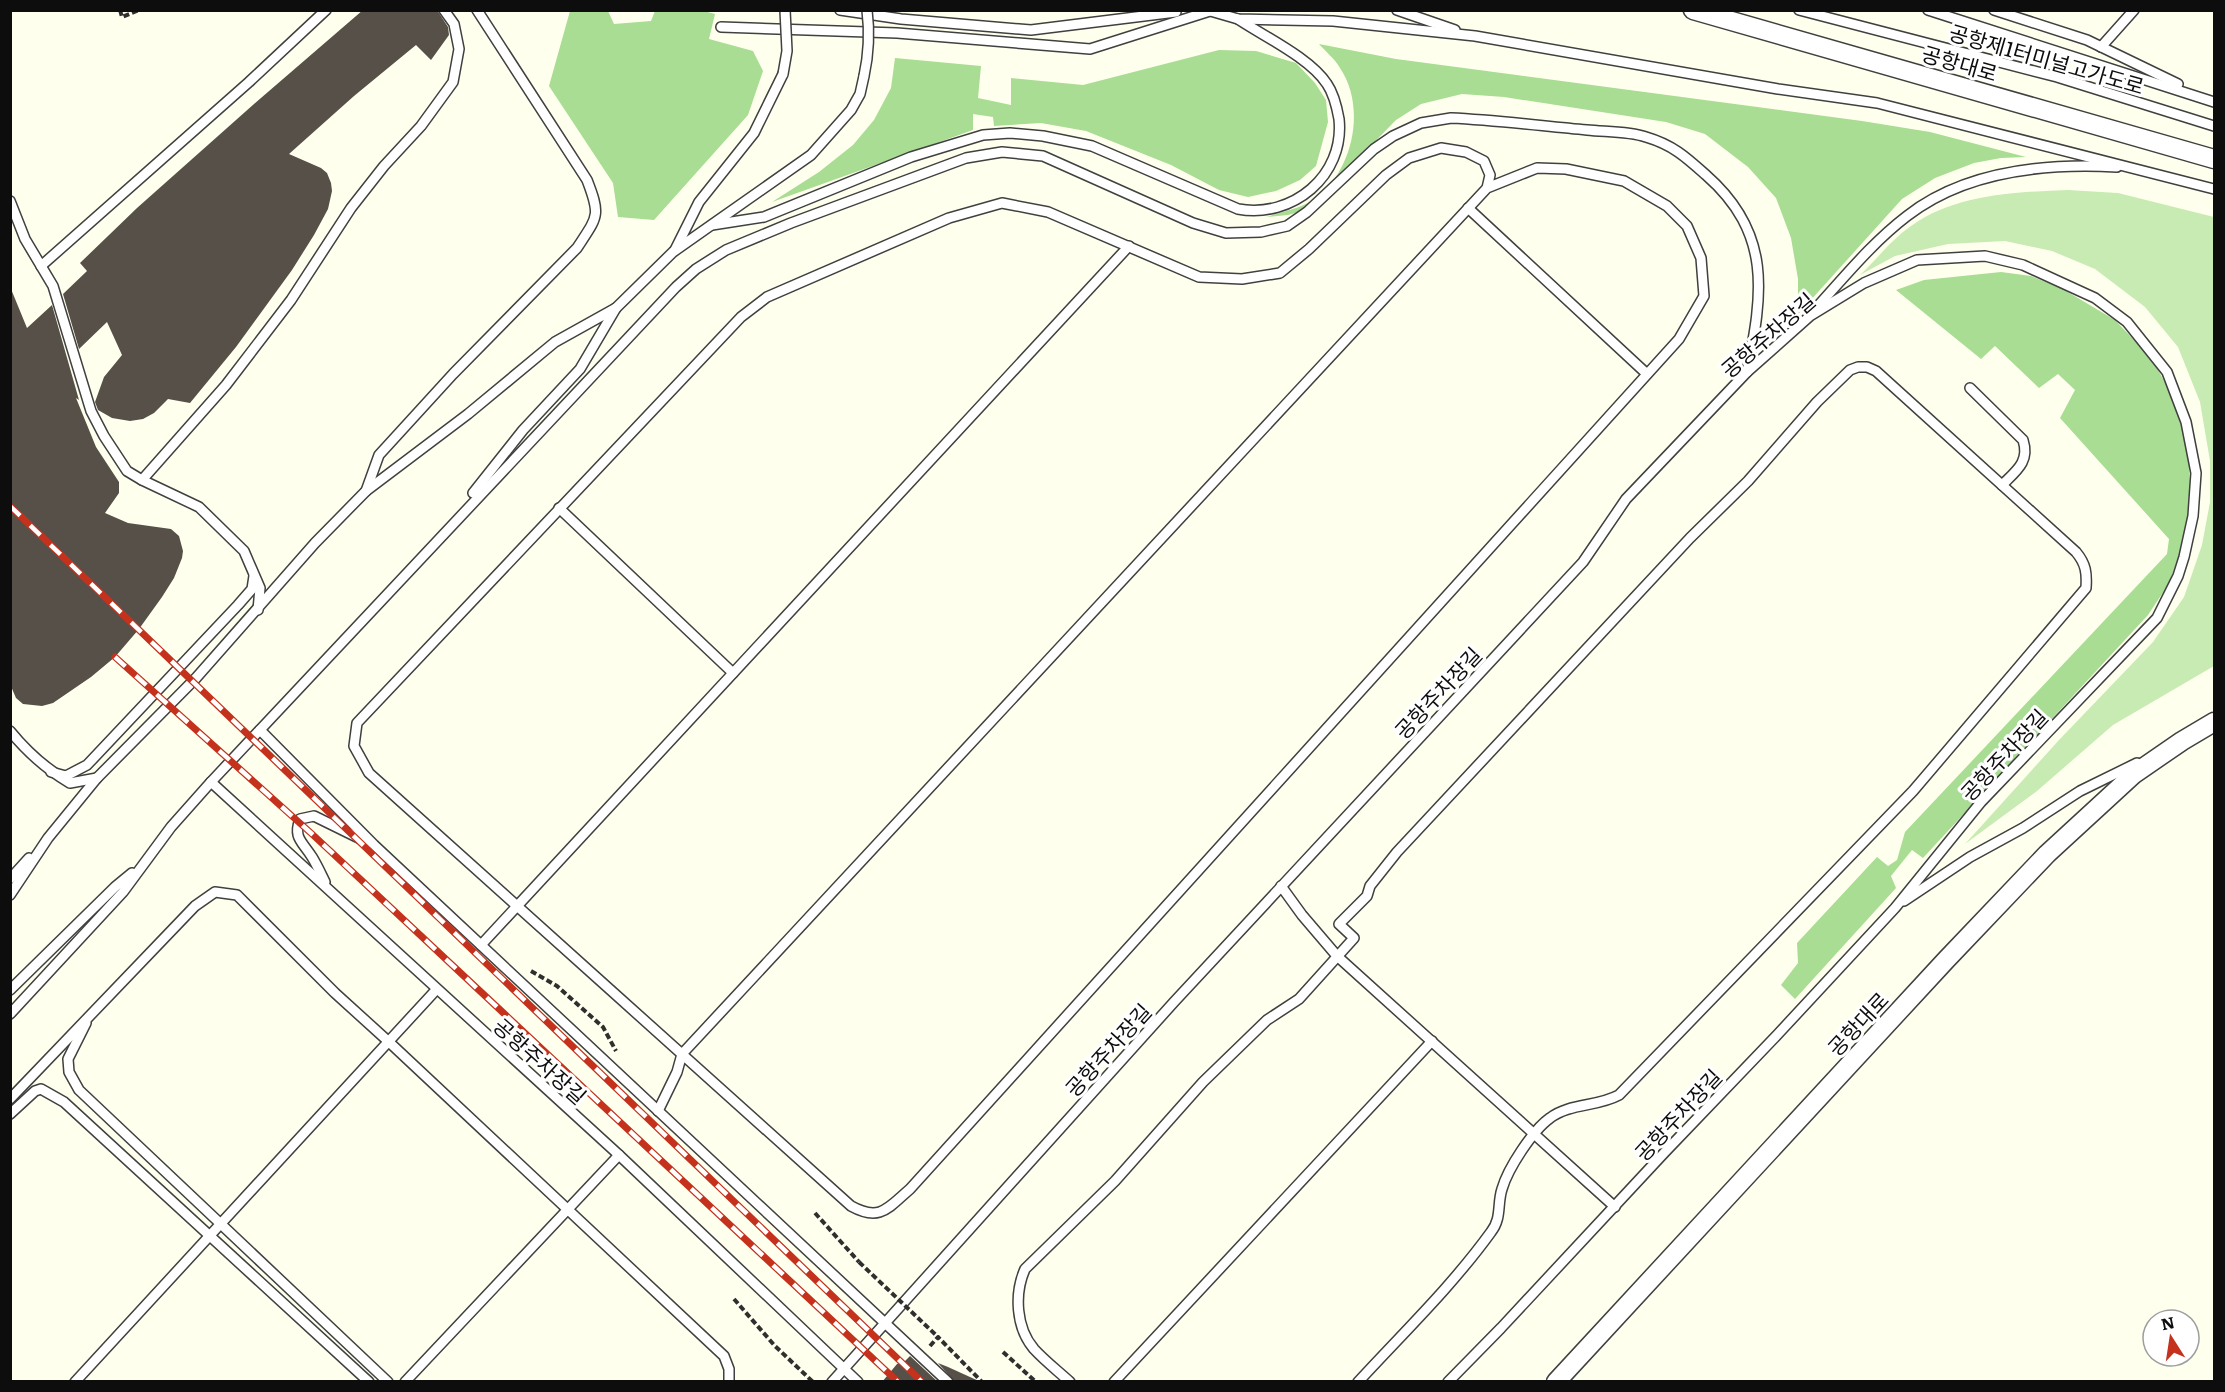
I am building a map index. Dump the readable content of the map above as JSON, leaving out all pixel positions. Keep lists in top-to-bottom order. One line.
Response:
{"streets":{"street":["공항대로"],"lane":["공항제1터미널고가도로","공항주차장길"]},"north":"top"}
